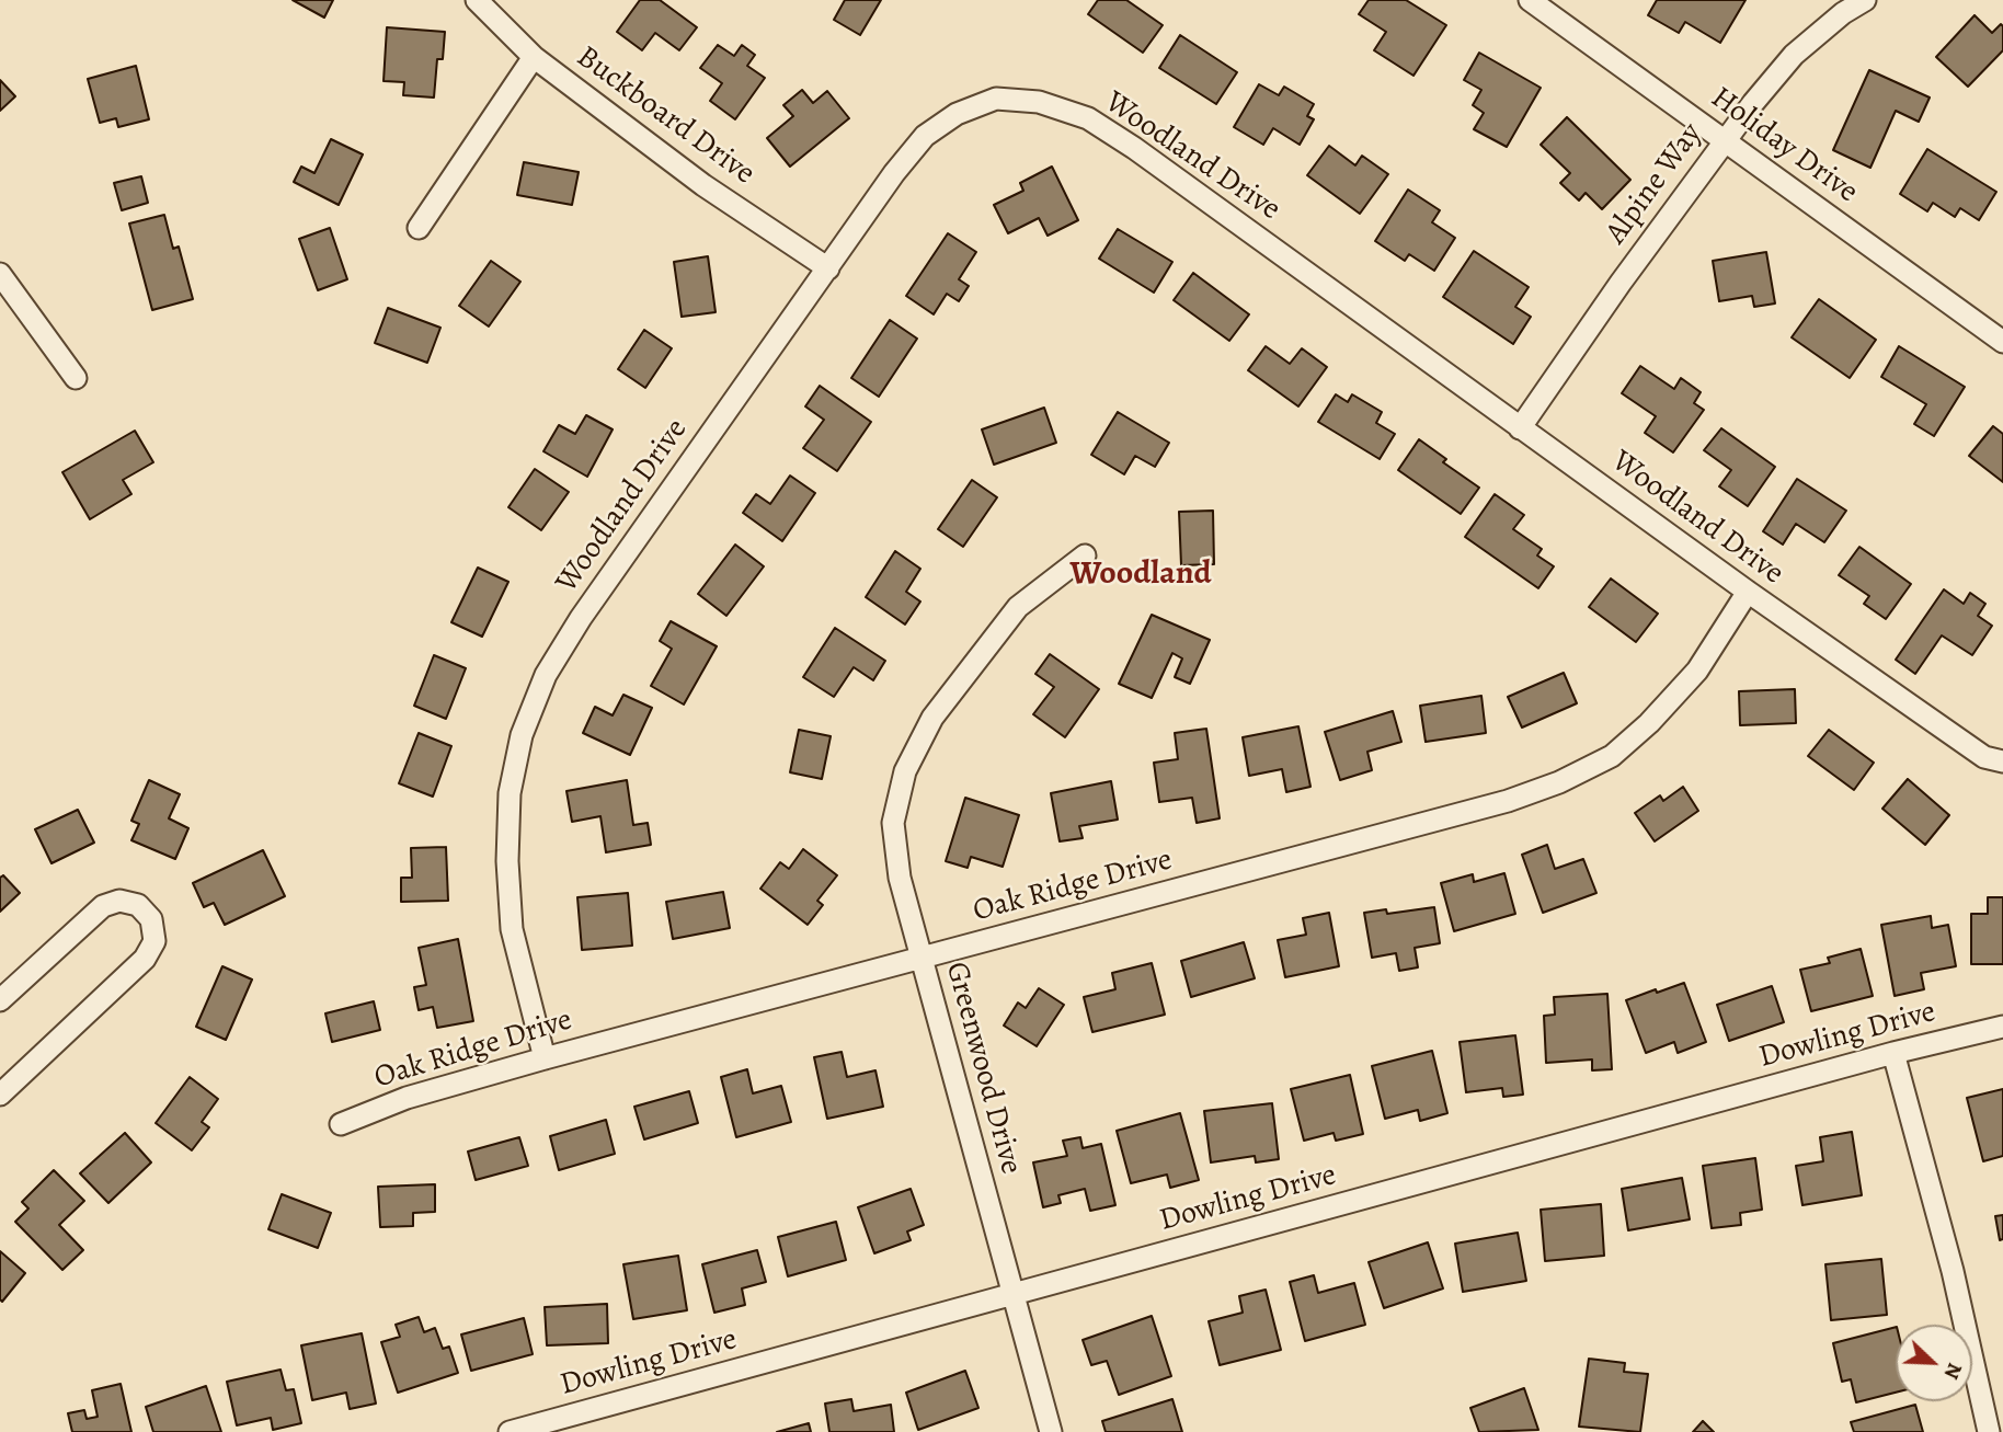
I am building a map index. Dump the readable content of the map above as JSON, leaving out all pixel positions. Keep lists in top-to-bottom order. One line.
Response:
{"streets":{"street":["Buckboard Drive","Holiday Drive","Woodland Drive","Alpine Way","Oak Ridge Drive","Dowling Drive","Greenwood Drive"]},"crossings":[["Buckboard Drive","Woodland Drive"],["Holiday Drive","Alpine Way"],["Woodland Drive","Alpine Way"],["Woodland Drive","Oak Ridge Drive"],["Oak Ridge Drive","Greenwood Drive"],["Dowling Drive","Greenwood Drive"]],"districts":["Woodland"],"north":"bottom right"}
